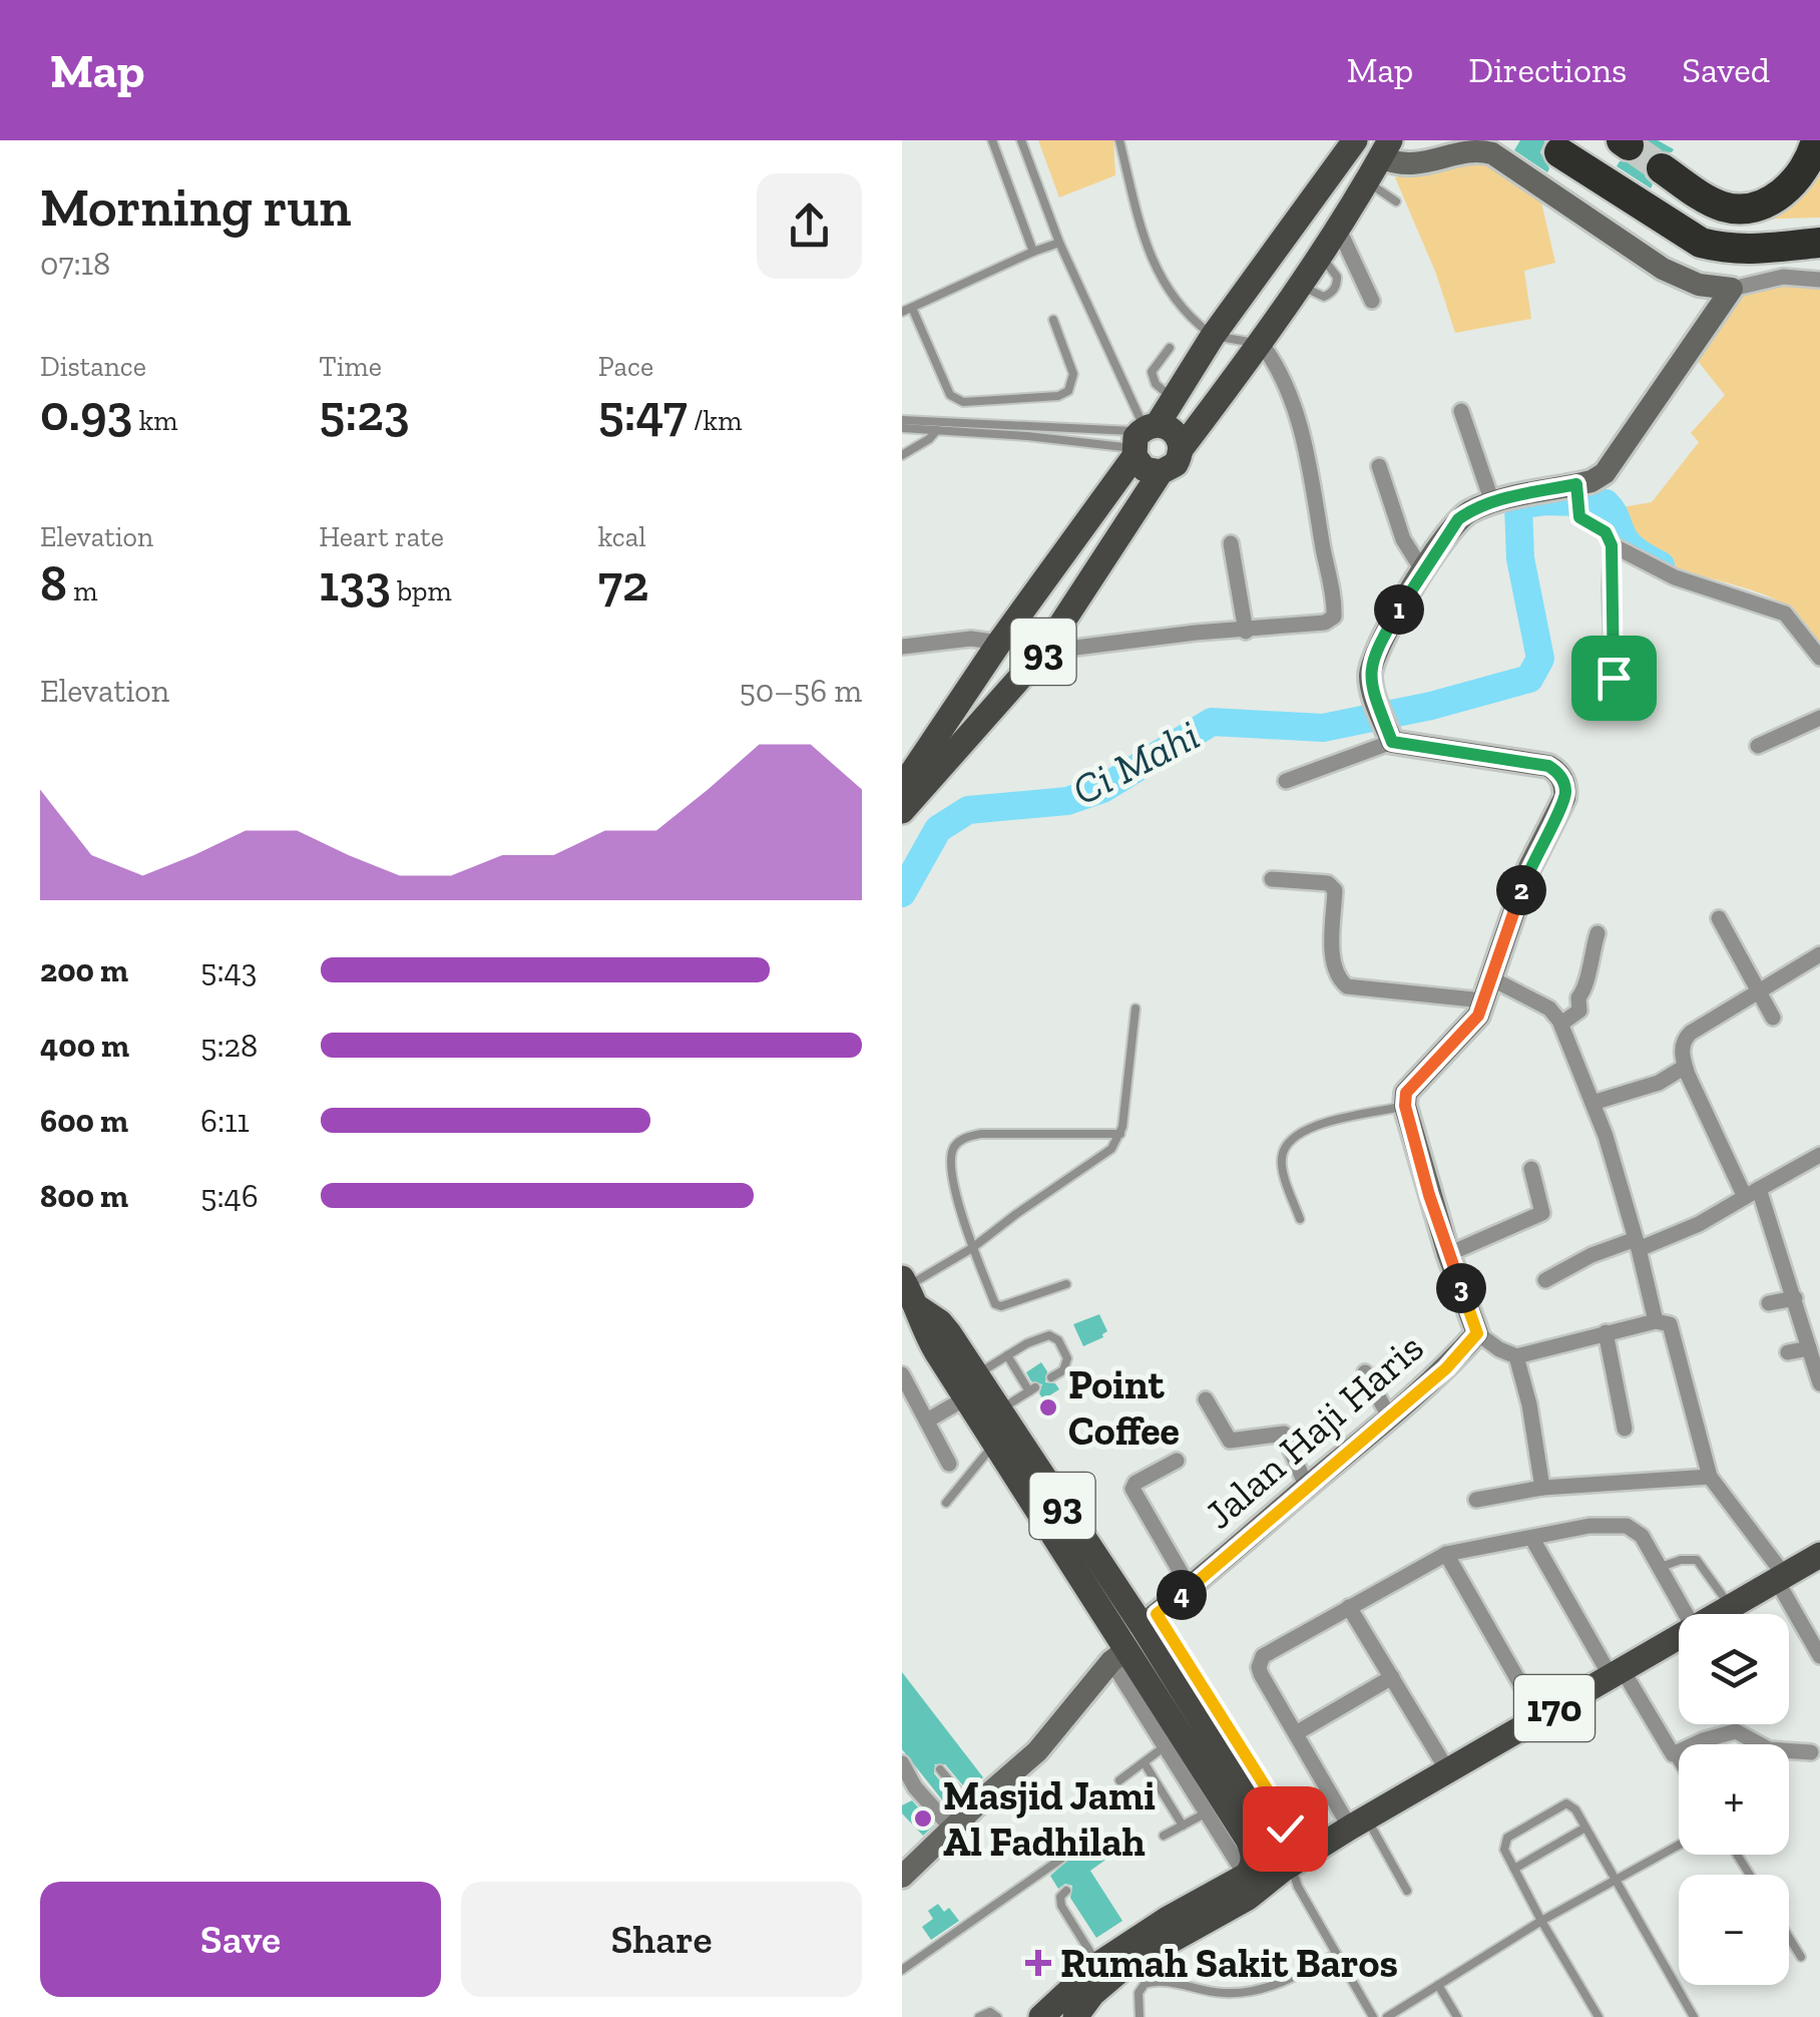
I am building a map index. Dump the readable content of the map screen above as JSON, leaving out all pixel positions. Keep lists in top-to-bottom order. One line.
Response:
{"streets":{"main road":["93","170"],"street":["Jalan Haji Haris"]},"crossings":[["93","Jalan Haji Haris"],["93","170"]],"water":["Ci Mahi"],"places":{"other":["Point Coffee","Masjid Jami Al Fadhilah"],"health":["Rumah Sakit Baros"]},"page":{"header":"Map","nav":["Map","Directions","Saved"],"heading":["Morning run","07:18"],"stats":[["Distance","0.93 km"],["Time","5:23"],["Pace","5:47 /km"],["Elevation","8 m"],["Heart rate","133 bpm"],["kcal","72"]],"pins":["1","2","3","4"],"chart":["Elevation","50–56 m"],"list":[{"name":"200 m","note":"5:43"},{"name":"400 m","note":"5:28"},{"name":"600 m","note":"6:11"},{"name":"800 m","note":"5:46"}],"map_buttons":["+","−"],"buttons":["Save","Share"]}}
